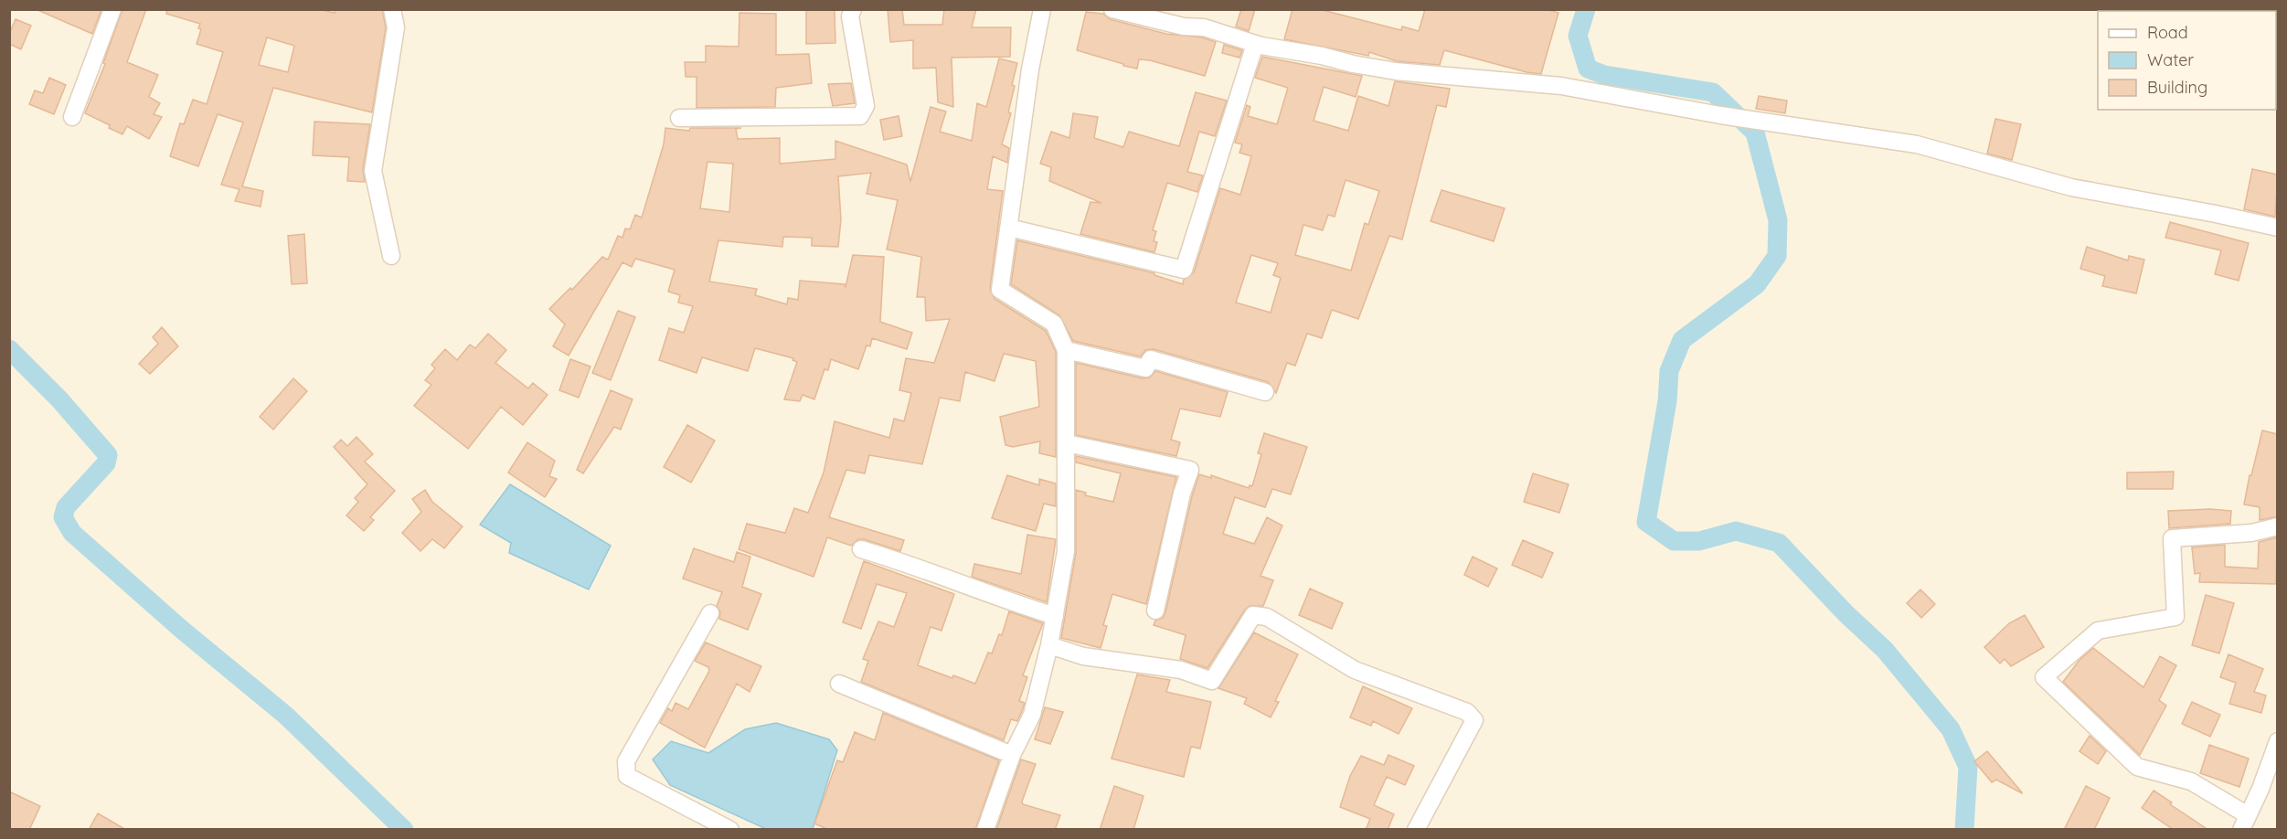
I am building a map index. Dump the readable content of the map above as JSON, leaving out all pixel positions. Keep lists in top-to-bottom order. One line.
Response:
{"legend":["Road","Water","Building"]}
